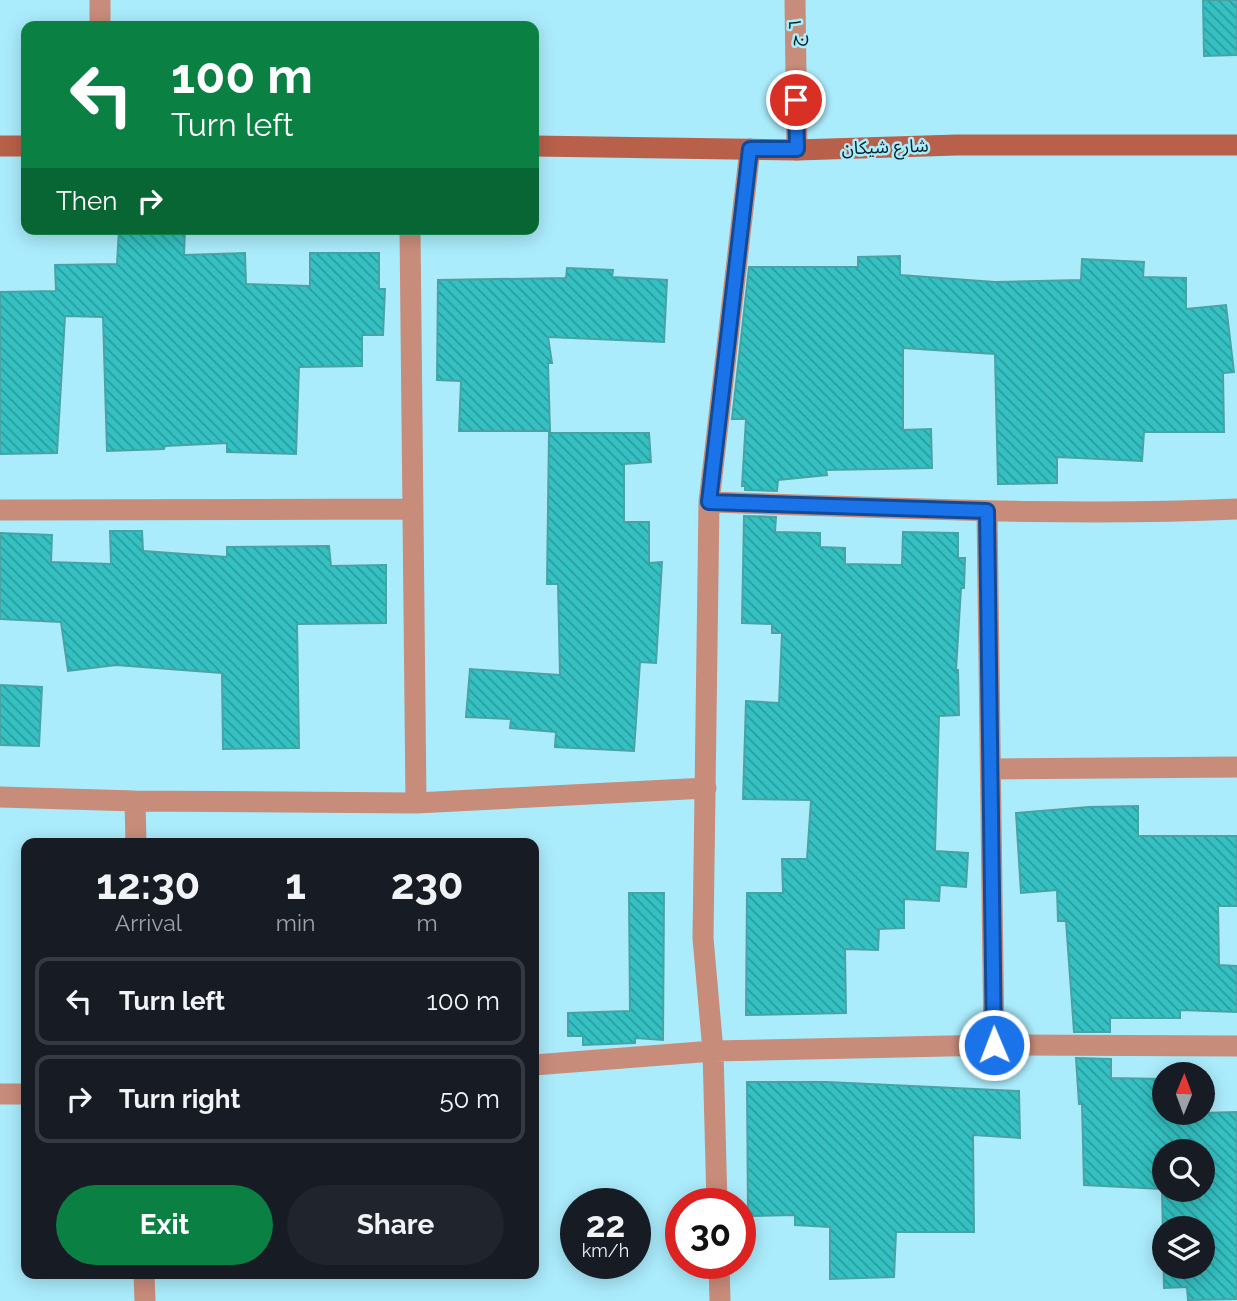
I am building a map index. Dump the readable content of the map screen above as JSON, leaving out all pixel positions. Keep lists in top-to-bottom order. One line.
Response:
{"streets":{"street":["٦ ج","شارع شيكان"]},"crossings":[["٦ ج","شارع شيكان"]],"north":"top","page":{"turn":["100 m","Turn left"],"then":"Then","eta":["12:30","Arrival","1","min","230","m"],"list":[{"name":"Turn left","value":"100 m"},{"name":"Turn right","value":"50 m"}],"buttons":["Exit","Share"],"speed":"22 km/h","limit":"30"}}
